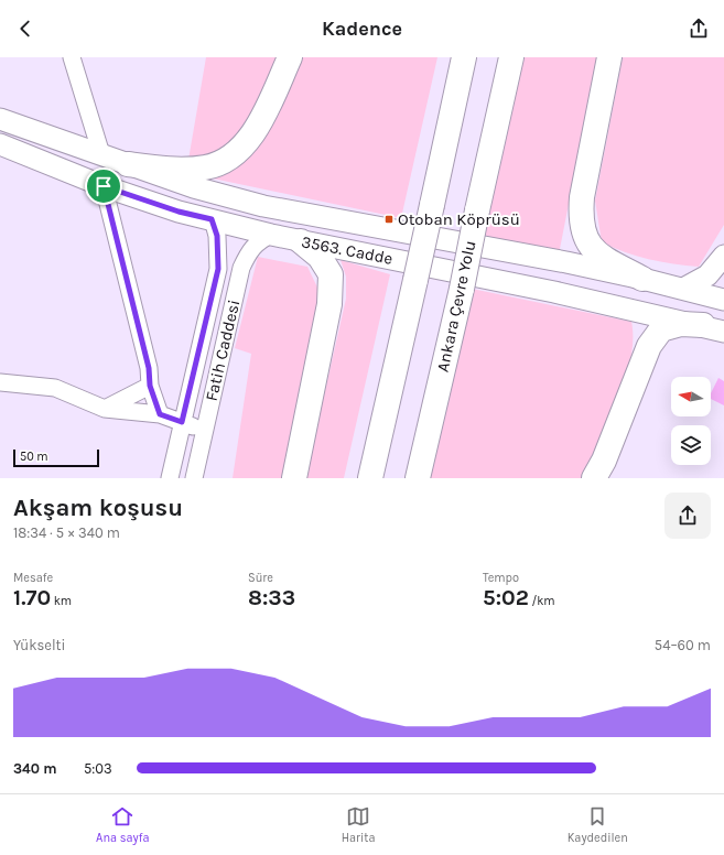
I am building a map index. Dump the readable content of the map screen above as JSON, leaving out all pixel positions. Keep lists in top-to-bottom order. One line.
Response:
{"streets":{"highway":["Ankara Çevre Yolu"],"main road":["3563. Cadde"],"street":["Fatih Caddesi"]},"crossings":[["3563. Cadde","Fatih Caddesi"]],"places":{"transit":["Otoban Köprüsü"]},"scale_bar":"50 m","north":"left","page":{"header":"Kadence","scale":"50 m","heading":["Akşam koşusu","18:34 · 5 × 340 m"],"stats":[["Mesafe","1.70 km"],["Süre","8:33"],["Tempo","5:02 /km"]],"chart":["Yükselti","54–60 m"],"list":[{"name":"340 m","note":"5:03"}],"tabs":["Ana sayfa","Harita","Kaydedilen"]}}
